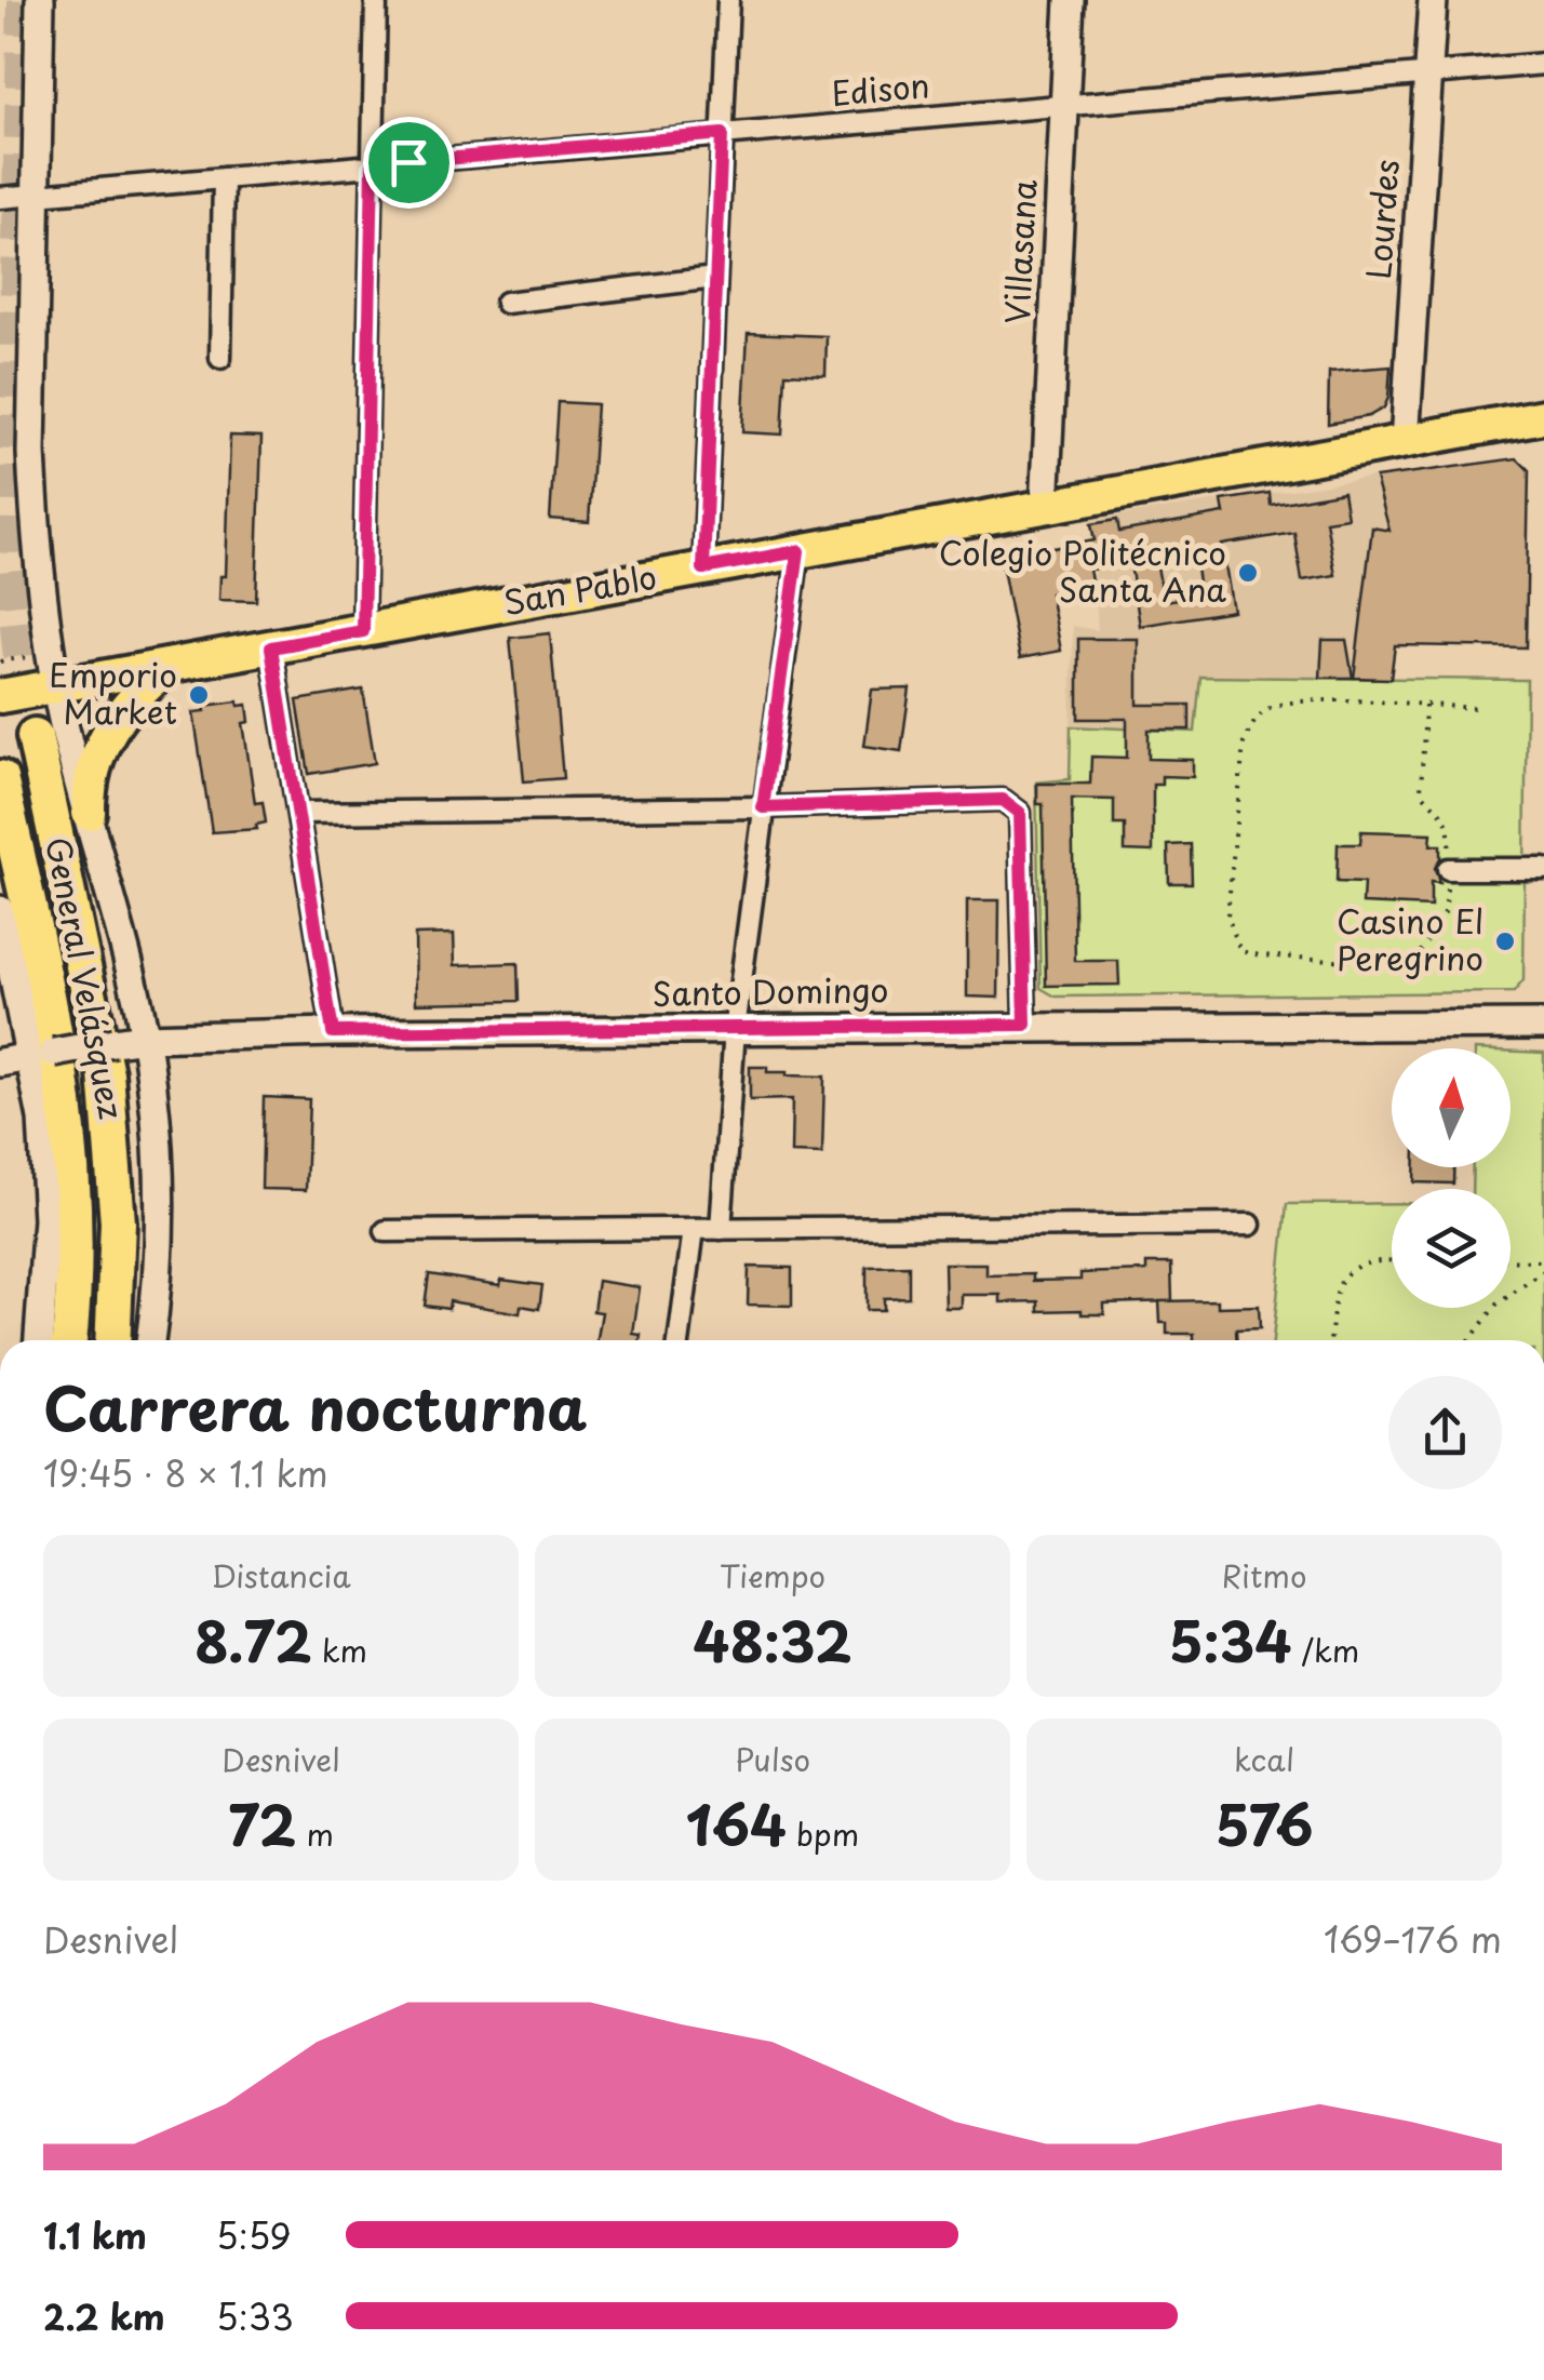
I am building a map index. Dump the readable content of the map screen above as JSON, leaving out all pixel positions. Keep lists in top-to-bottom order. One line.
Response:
{"streets":{"highway":["General Velásquez"],"main road":["San Pablo"],"street":["Edison","Lourdes","Villasana","Santo Domingo"]},"crossings":[["Edison","Lourdes"],["Edison","Villasana"],["Lourdes","San Pablo"],["Villasana","San Pablo"]],"places":["Colegio Politécnico Santa Ana","Emporio Market","Casino El Peregrino"],"north":"top","page":{"heading":["Carrera nocturna","19:45 · 8 × 1.1 km"],"stats":[["Distancia","8.72 km"],["Tiempo","48:32"],["Ritmo","5:34 /km"],["Desnivel","72 m"],["Pulso","164 bpm"],["kcal","576"]],"chart":["Desnivel","169–176 m"],"list":[{"name":"1.1 km","note":"5:59"},{"name":"2.2 km","note":"5:33"}]}}
